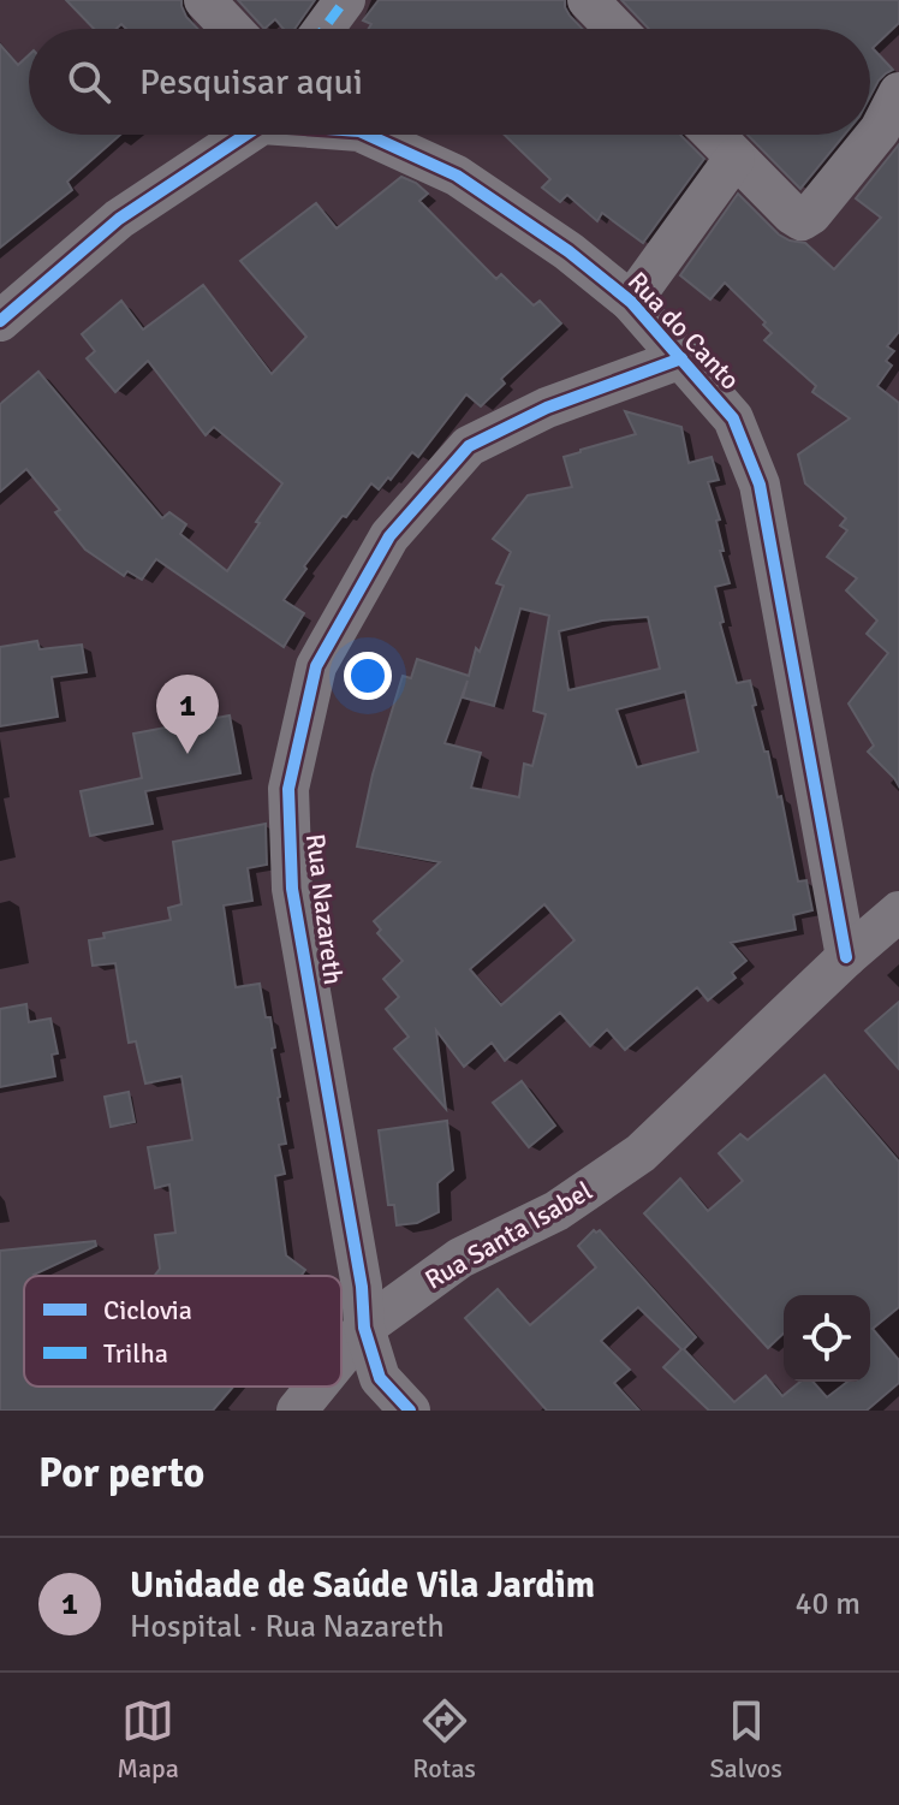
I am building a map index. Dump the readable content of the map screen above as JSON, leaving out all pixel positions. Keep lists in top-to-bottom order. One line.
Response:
{"streets":{"street":["Rua do Canto","Rua Nazareth","Rua Santa Isabel"]},"crossings":[["Rua do Canto","Rua Nazareth"],["Rua do Canto","Rua Santa Isabel"],["Rua Nazareth","Rua Santa Isabel"]],"legend":["Ciclovia","Trilha"],"page":{"search":"Pesquisar aqui","pins":"1","heading":"Por perto","list":[{"mark":"1","name":"Unidade de Saúde Vila Jardim","note":"Hospital · Rua Nazareth","value":"40 m"}],"nav":["Mapa","Rotas","Salvos"]}}
